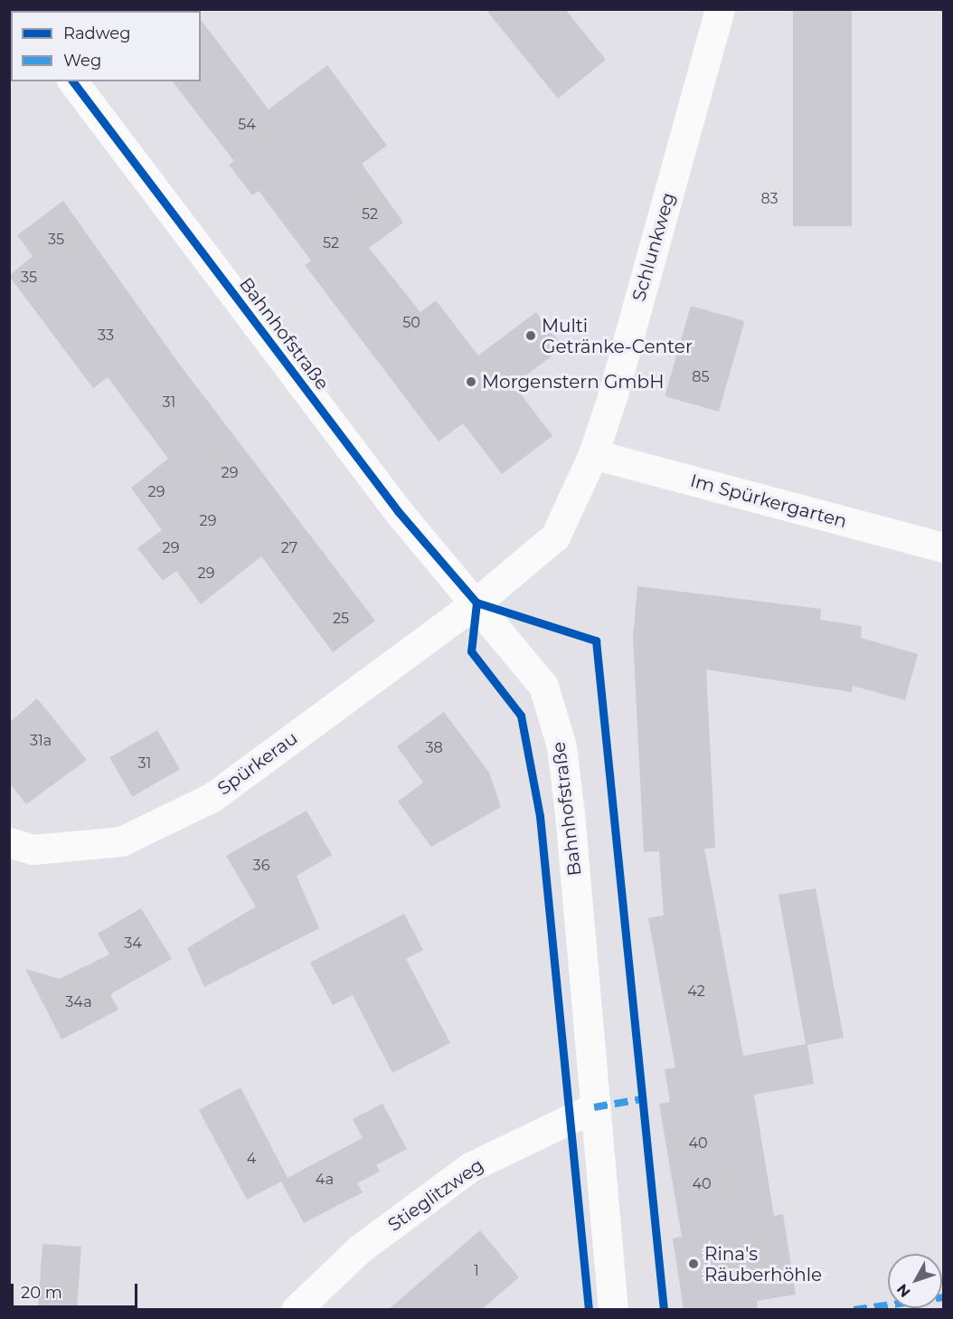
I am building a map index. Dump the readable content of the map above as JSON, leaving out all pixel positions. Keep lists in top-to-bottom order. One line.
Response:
{"streets":{"street":["Schlunkweg","Bahnhofstraße","Im Spürkergarten","Spürkerau","Stieglitzweg"]},"crossings":[["Schlunkweg","Bahnhofstraße"],["Schlunkweg","Im Spürkergarten"],["Schlunkweg","Spürkerau"],["Bahnhofstraße","Spürkerau"],["Bahnhofstraße","Stieglitzweg"]],"places":["Multi Getränke-Center","Morgenstern GmbH","Rina's Räuberhöhle"],"house_numbers":["54","83","52","35","52","35","50","33","85","31","29","29","29","29","27","29","25","31a","38","31","36","34","42","34a","40","4","4a","40","1"],"legend":["Radweg","Weg"],"scale_bar":"20 m","north":"bottom left"}
